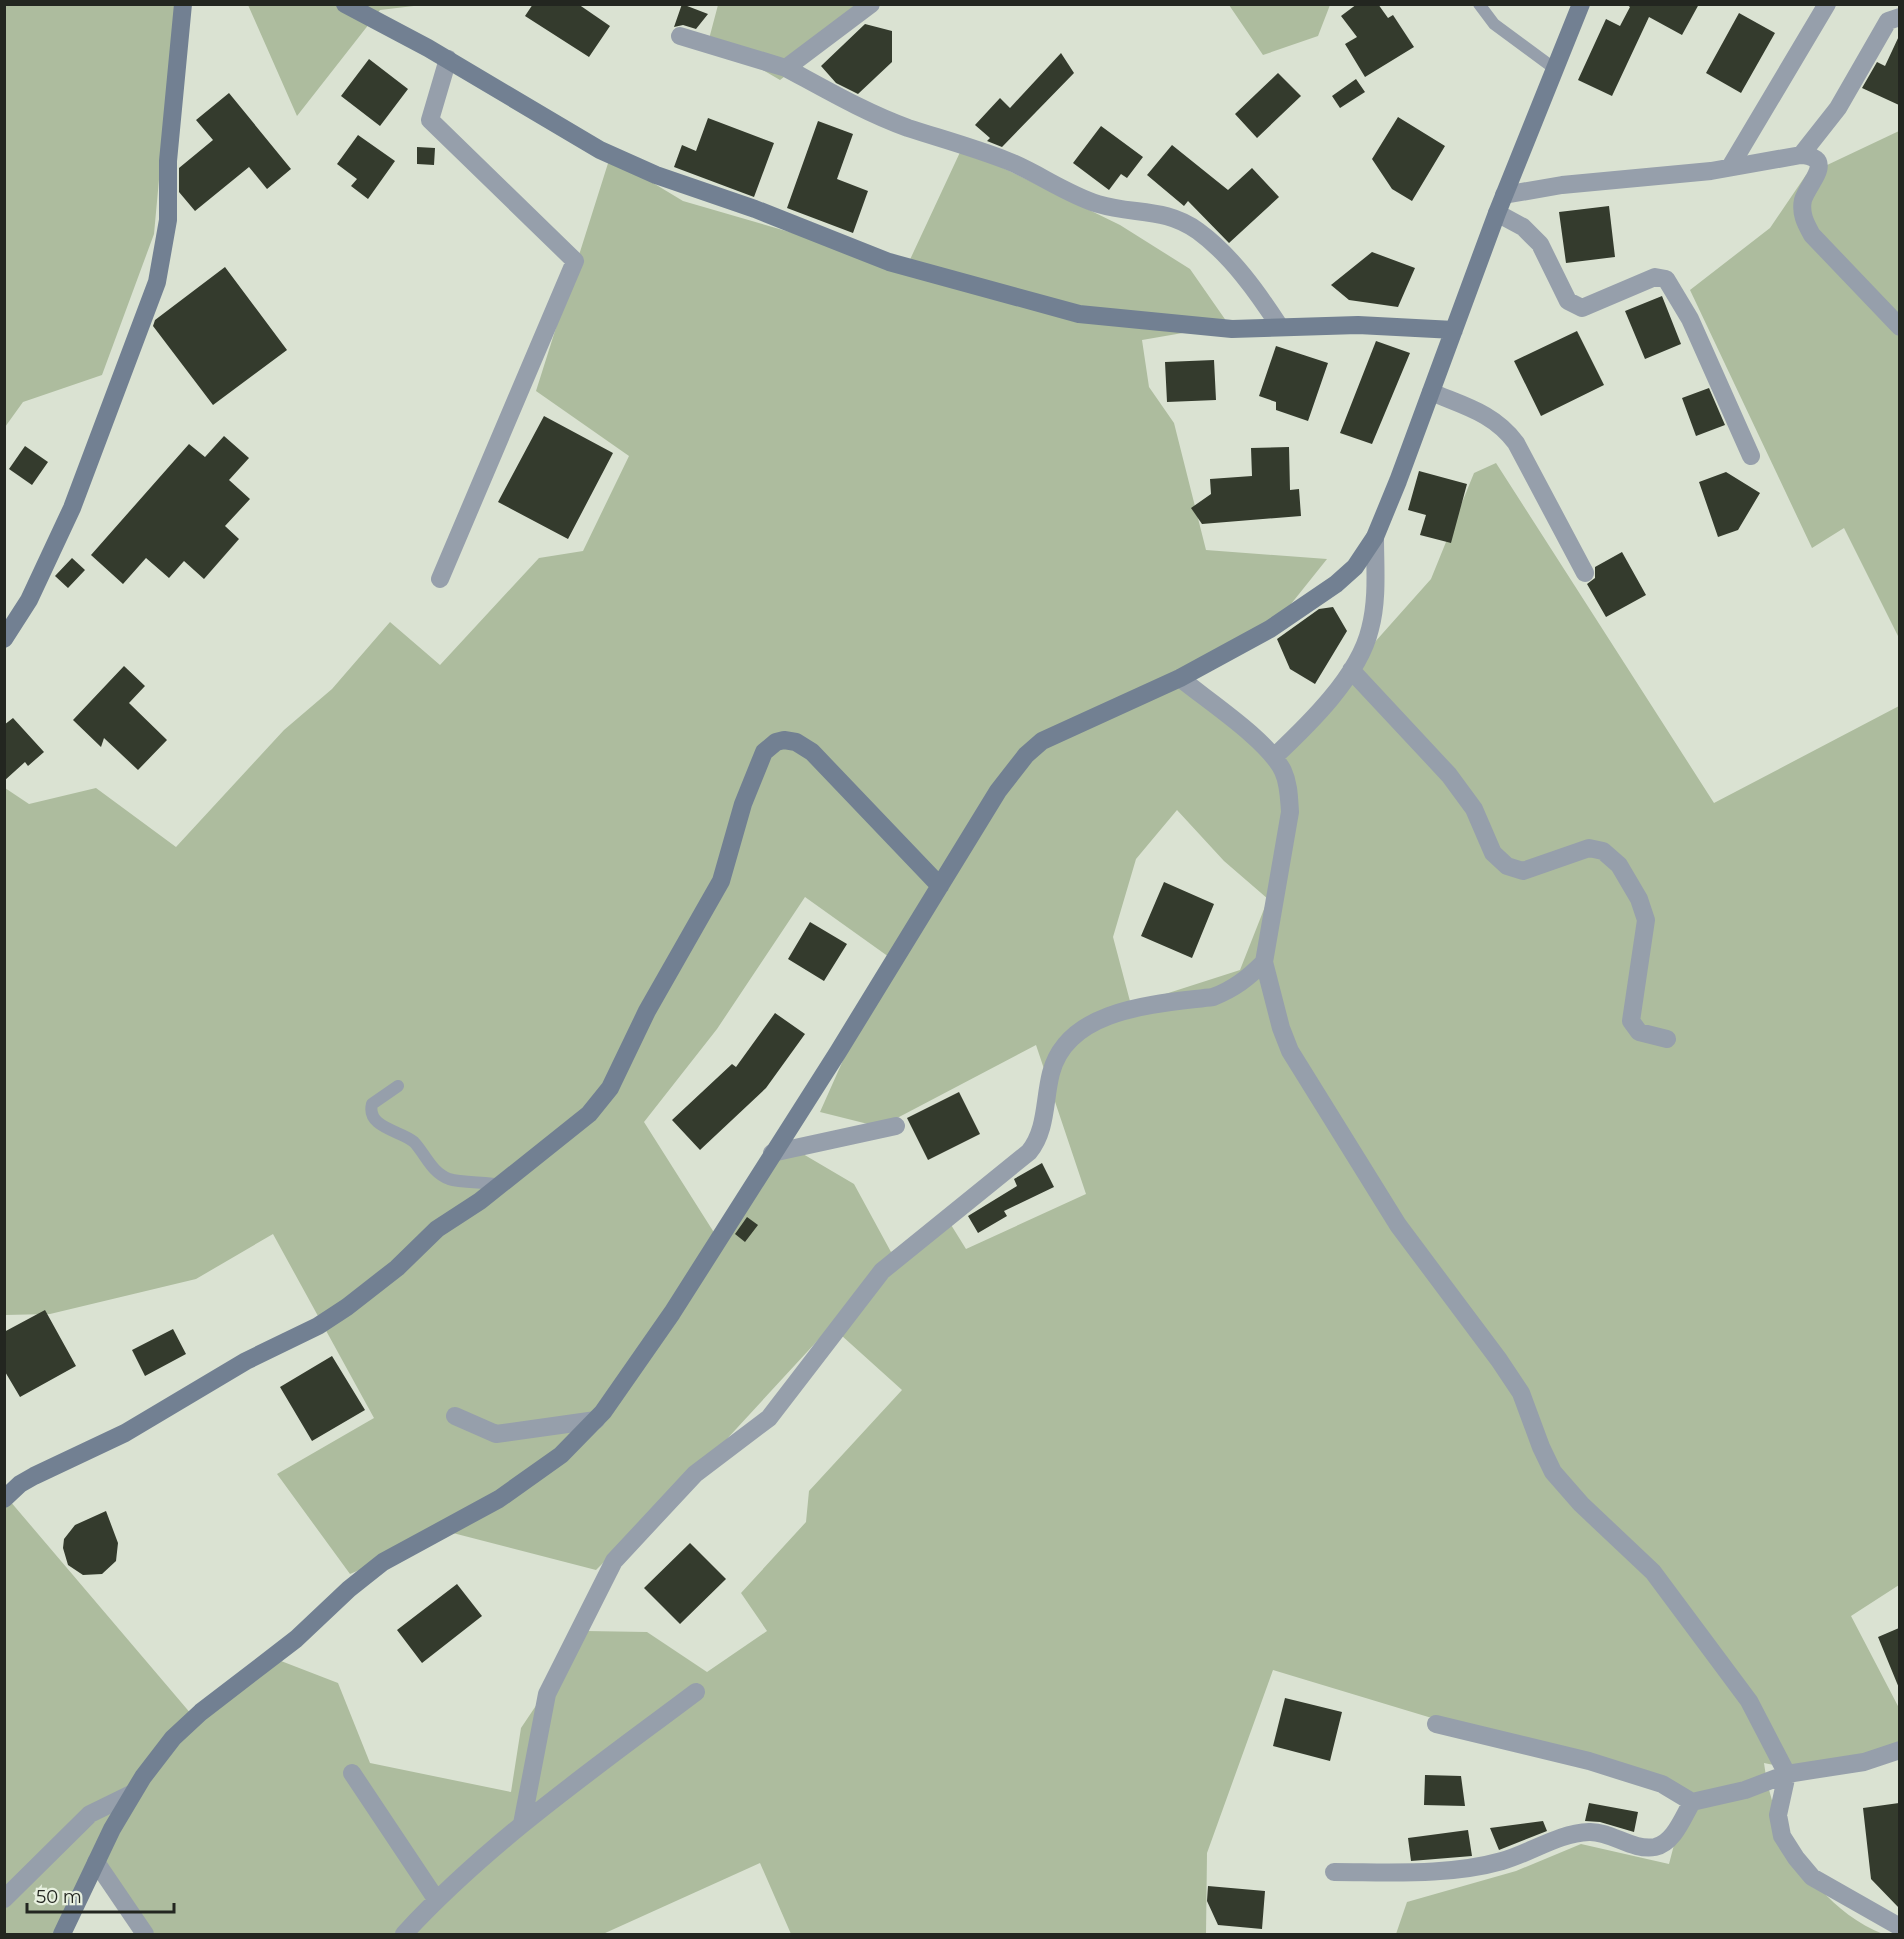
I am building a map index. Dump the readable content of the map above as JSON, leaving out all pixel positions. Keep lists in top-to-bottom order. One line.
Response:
{"scale_bar":"50 m"}
